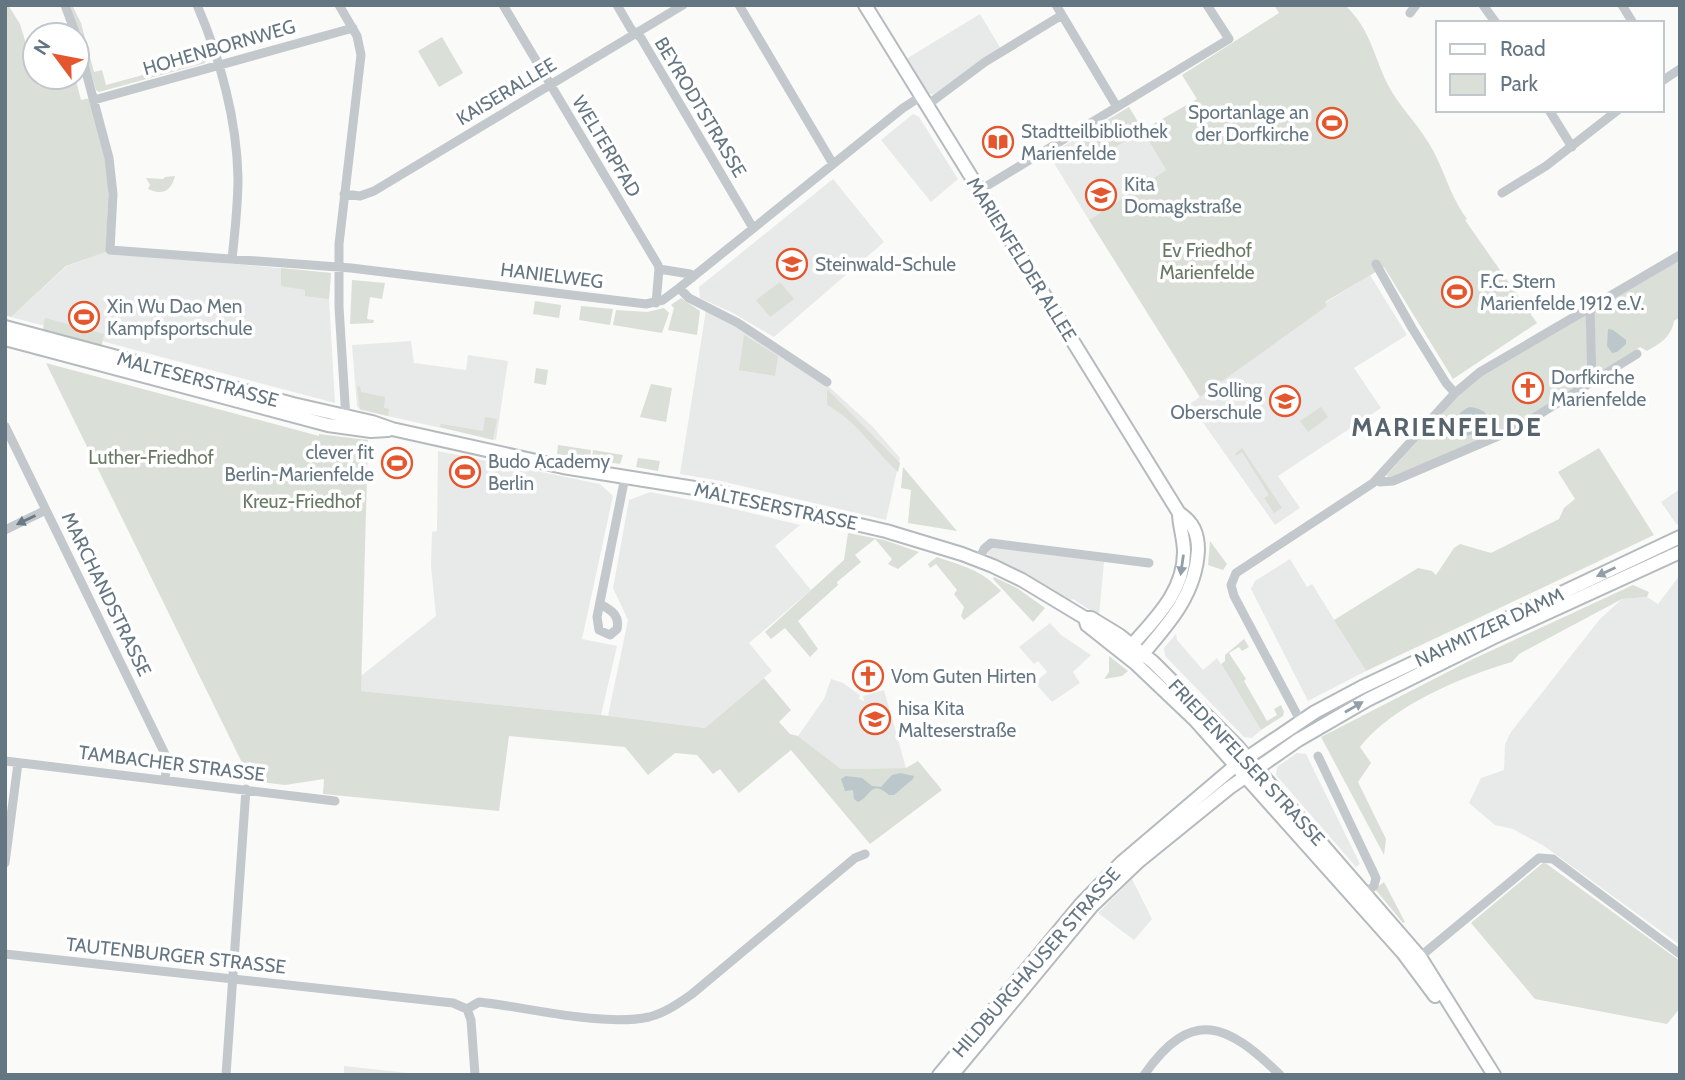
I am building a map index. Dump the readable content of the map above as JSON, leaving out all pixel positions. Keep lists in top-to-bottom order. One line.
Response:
{"streets":{"main road":["MARIENFELDER ALLEE","MALTESERSTRASSE","NAHMITZER DAMM","FRIEDENFELSER STRASSE","HILDBURGHAUSER STRASSE"],"street":["HOHENBORNWEG","KAISERALLEE","BEYRODTSTRASSE","WELTERPFAD","HANIELWEG","MARCHANDSTRASSE","TAMBACHER STRASSE","TAUTENBURGER STRASSE"]},"crossings":[["HOHENBORNWEG","HANIELWEG"],["KAISERALLEE","BEYRODTSTRASSE"],["KAISERALLEE","WELTERPFAD"],["MARIENFELDER ALLEE","FRIEDENFELSER STRASSE"],["MALTESERSTRASSE","FRIEDENFELSER STRASSE"],["MARCHANDSTRASSE","TAMBACHER STRASSE"],["NAHMITZER DAMM","HILDBURGHAUSER STRASSE"],["FRIEDENFELSER STRASSE","HILDBURGHAUSER STRASSE"]],"districts":["MARIENFELDE"],"parks":["Ev Friedhof Marienfelde","Luther-Friedhof","Kreuz-Friedhof"],"places":{"sports":["Sportanlage an der Dorfkirche","F.C. Stern Marienfelde 1912 e.V.","Xin Wu Dao Men Kampfsportschule","clever fit Berlin-Marienfelde","Budo Academy Berlin"],"library":["Stadtteilbibliothek Marienfelde"],"school or university":["Kita Domagkstraße","Steinwald-Schule","Solling Oberschule","hisa Kita Malteserstraße"],"church":["Dorfkirche Marienfelde","Vom Guten Hirten"]},"legend":["Road","Park"],"north":"top left"}
